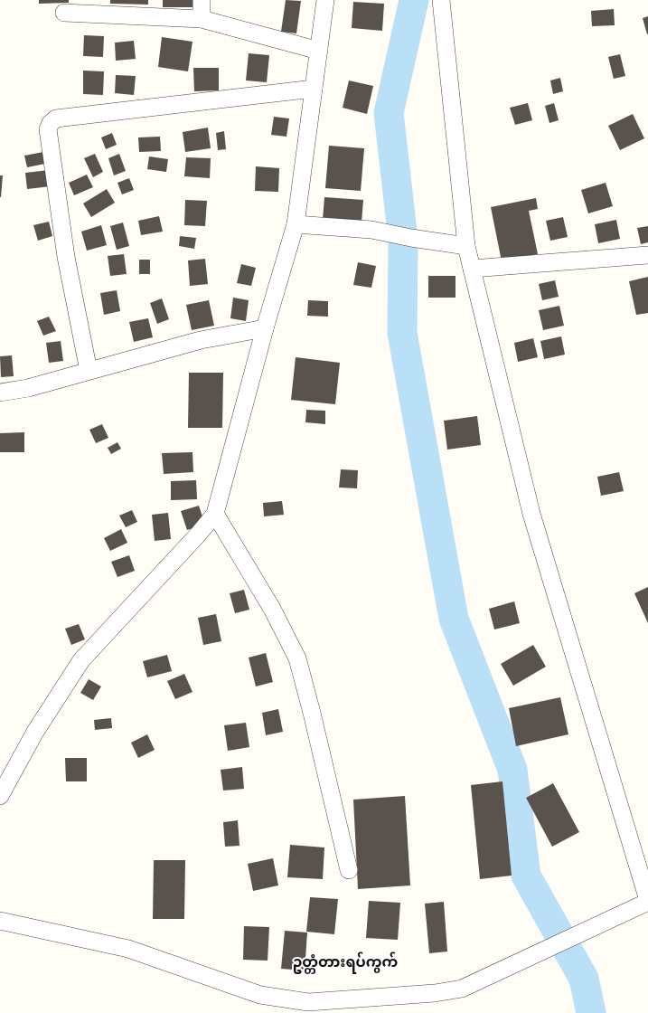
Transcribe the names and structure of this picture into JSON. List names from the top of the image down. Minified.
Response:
{"districts":["ဥတ္တံတားရပ်ကွက်"]}
